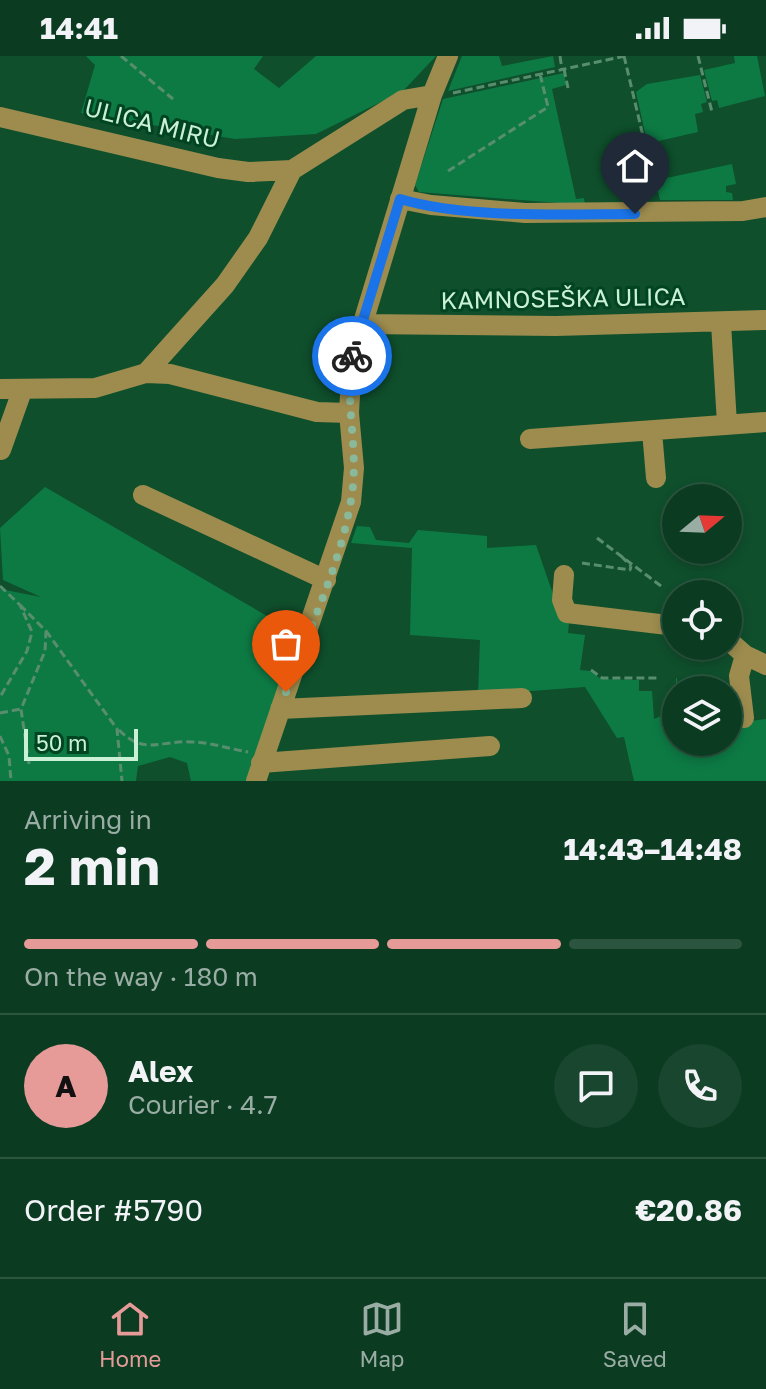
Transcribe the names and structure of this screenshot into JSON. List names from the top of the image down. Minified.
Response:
{"streets":{"street":["ULICA MIRU","KAMNOSEŠKA ULICA"]},"scale_bar":"50 m","north":"right","page":{"status":"14:41","scale":"50 m","heading":["2 min","Arriving in","14:43–14:48"],"panel":["Alex","Courier · 4.7","Order #5790","€20.86"],"bar":"On the way · 180 m","round":"A","tabs":["Home","Map","Saved"]}}
